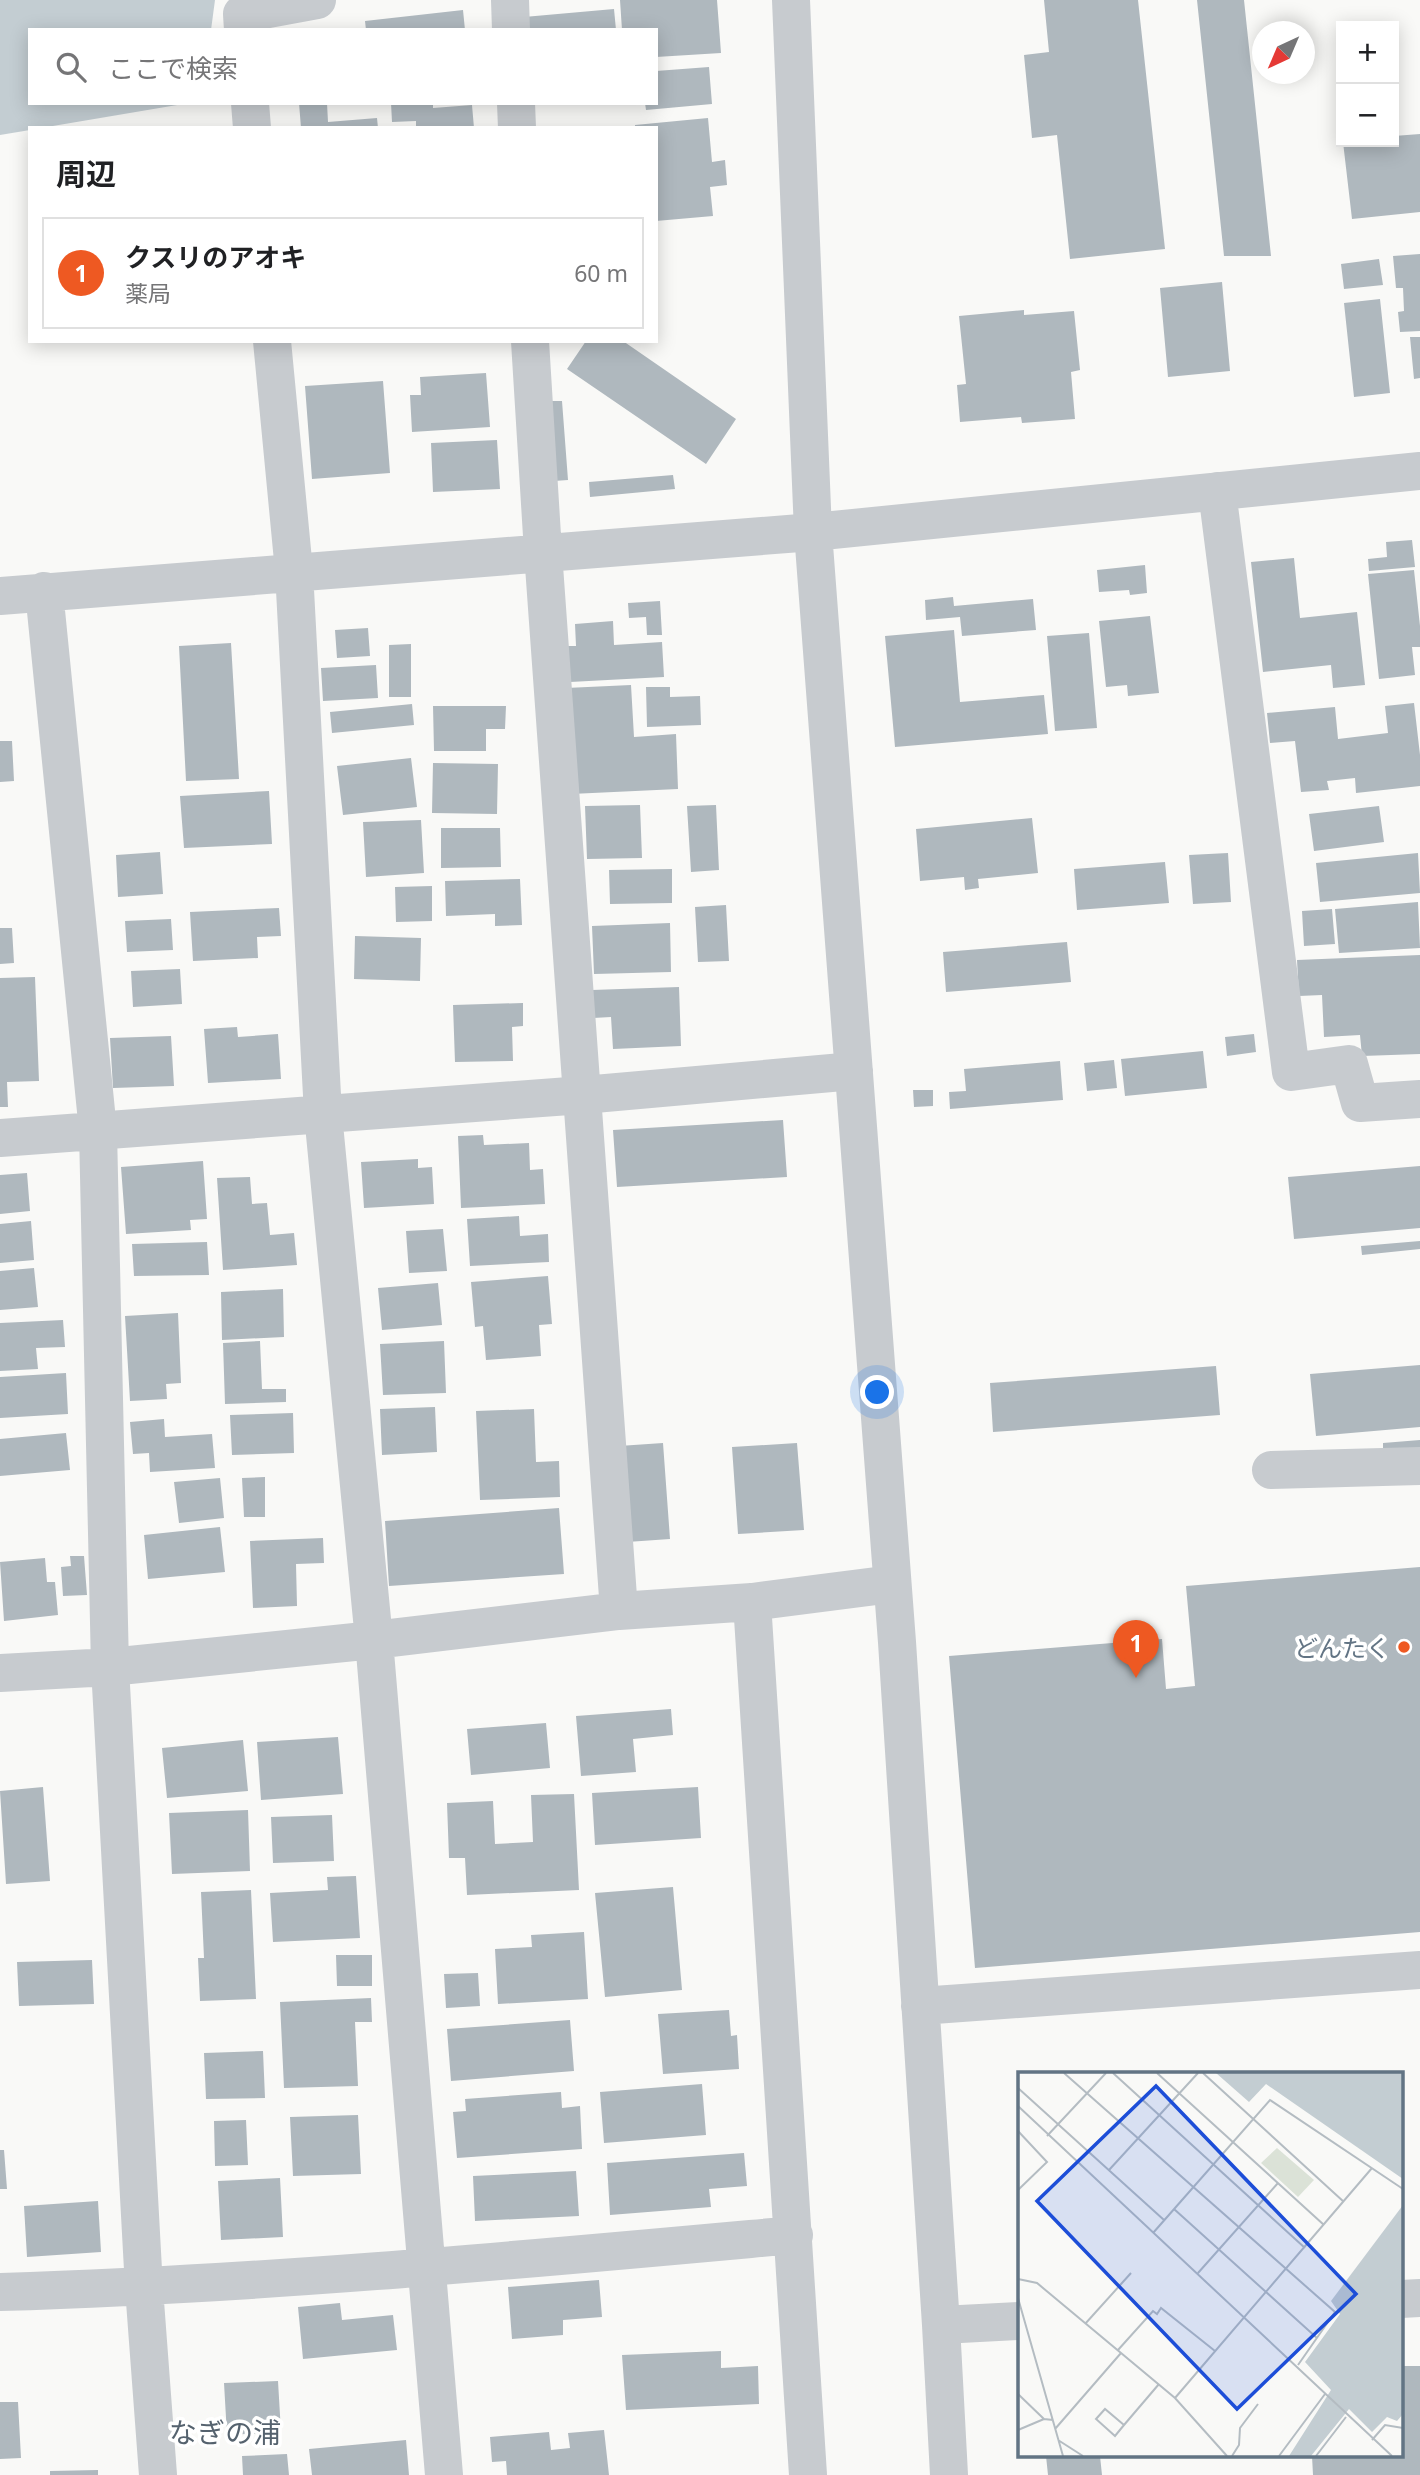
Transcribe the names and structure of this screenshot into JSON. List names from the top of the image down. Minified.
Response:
{"districts":["なぎの浦"],"places":["どんたく"],"north":"bottom left","page":{"map_buttons":["+","−"],"search":"ここで検索","heading":"周辺","list":[{"mark":"1","name":"クスリのアオキ","note":"薬局","value":"60 m"}],"pins":"1"}}
